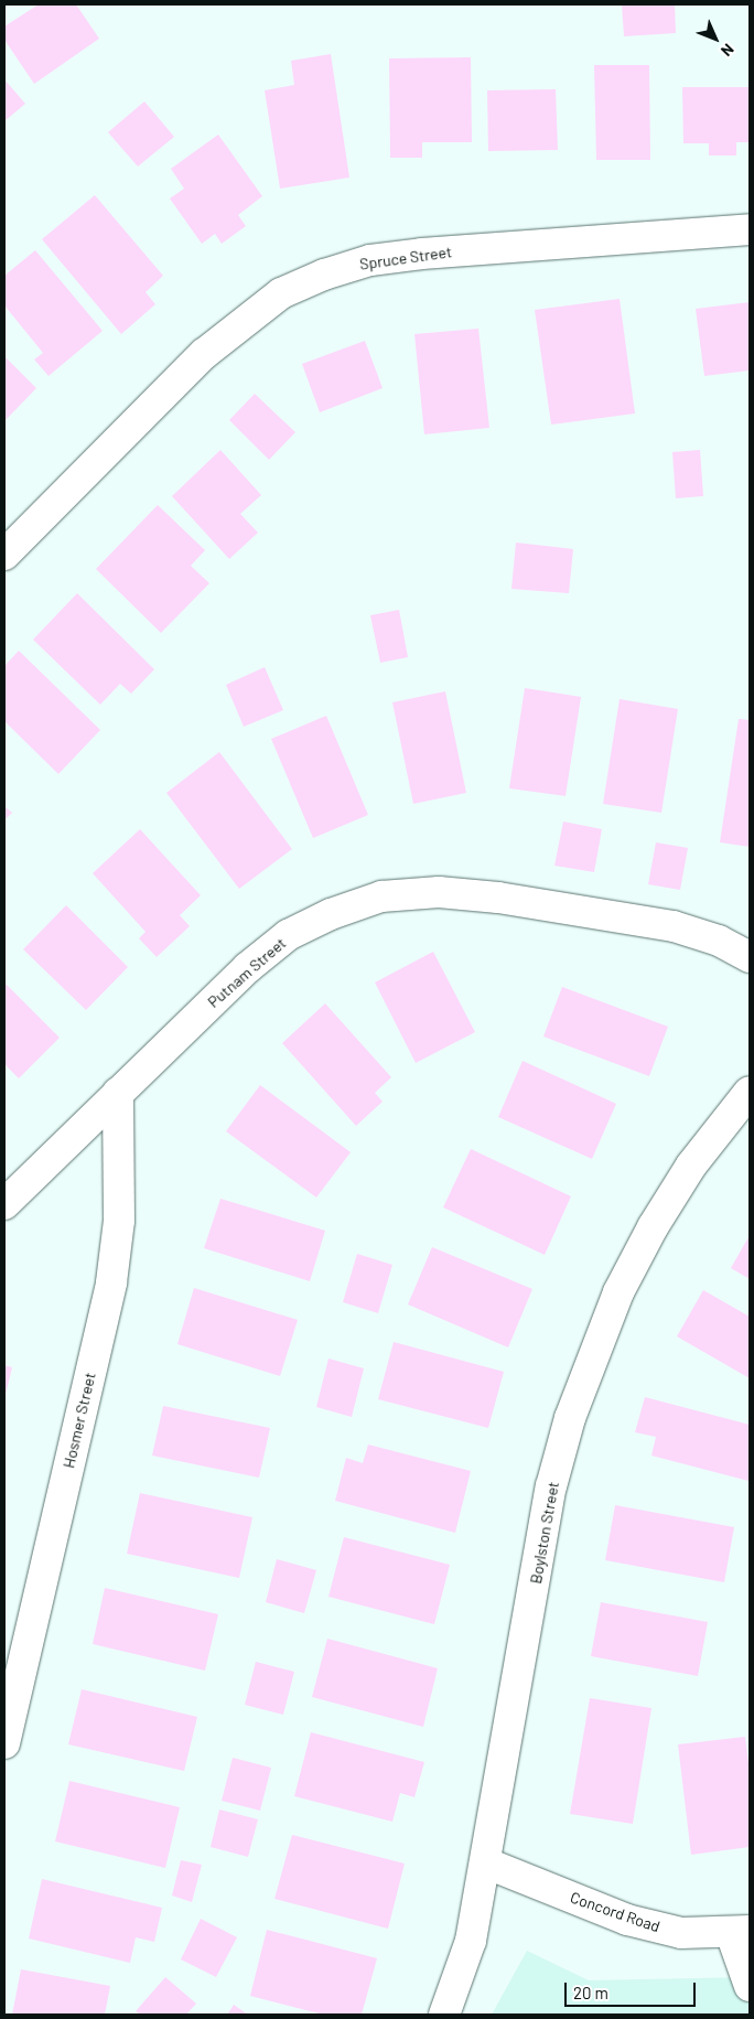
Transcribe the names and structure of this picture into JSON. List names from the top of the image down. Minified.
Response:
{"streets":{"street":["Spruce Street","Putnam Street","Hosmer Street","Boylston Street","Concord Road"]},"crossings":[["Putnam Street","Hosmer Street"],["Boylston Street","Concord Road"]],"scale_bar":"20 m","north":"bottom right"}
